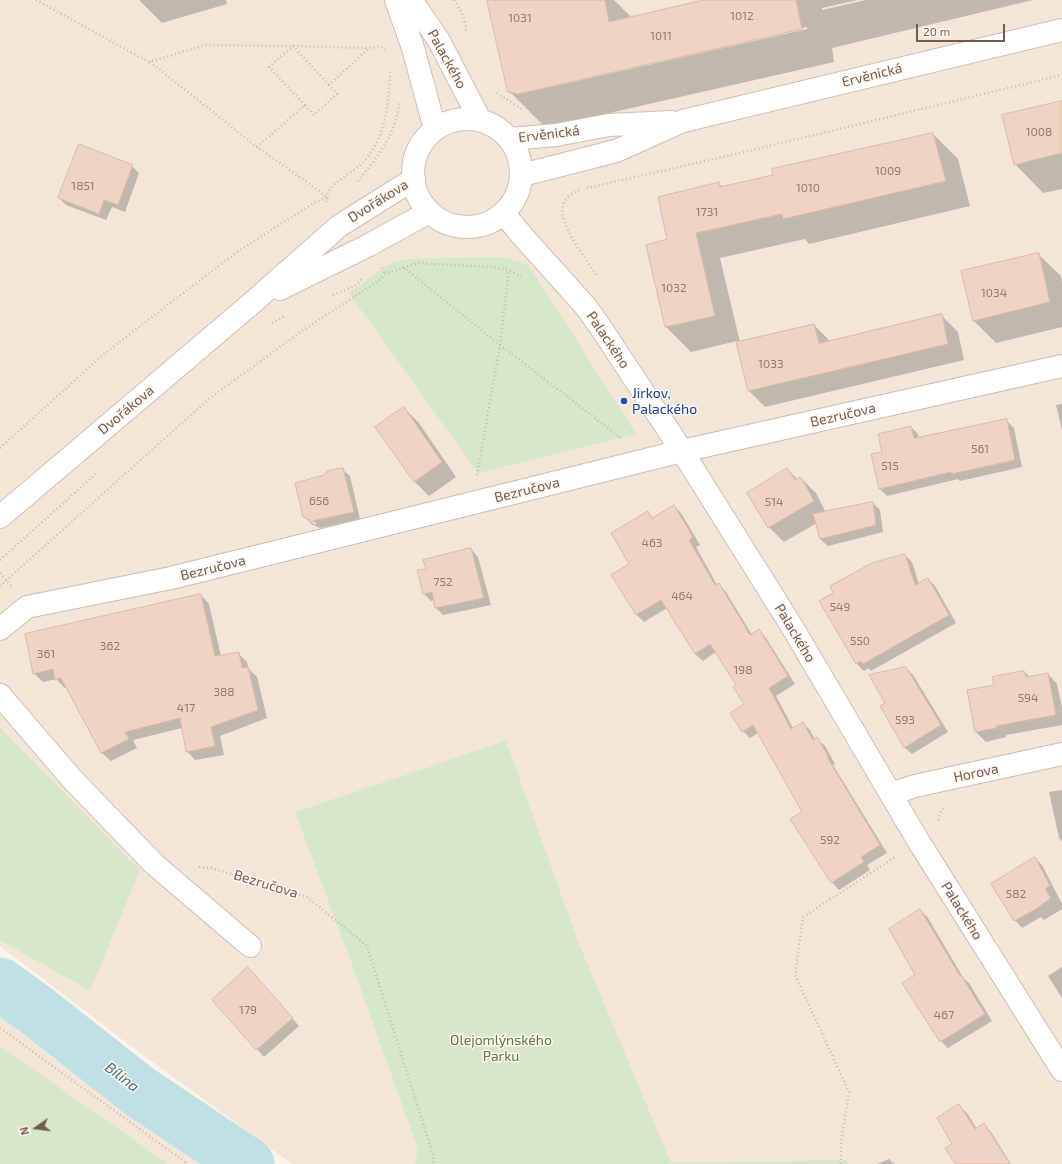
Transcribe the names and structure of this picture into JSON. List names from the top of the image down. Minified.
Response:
{"streets":{"street":["Palackého","Ervěnická","Dvořákova","Bezručova","Horova"]},"crossings":[["Palackého","Ervěnická"],["Palackého","Dvořákova"],["Palackého","Bezručova"],["Palackého","Horova"],["Ervěnická","Dvořákova"]],"water":["Bílina"],"parks":["Olejomlýnského Parku"],"places":["Jirkov, Palackého"],"house_numbers":["1012","1031","1011","1008","1009","1851","1010","1731","1032","1034","1033","561","515","656","514","463","752","464","549","550","362","361","198","388","594","417","593","592","582","179","467"],"scale_bar":"20 m","north":"left"}
